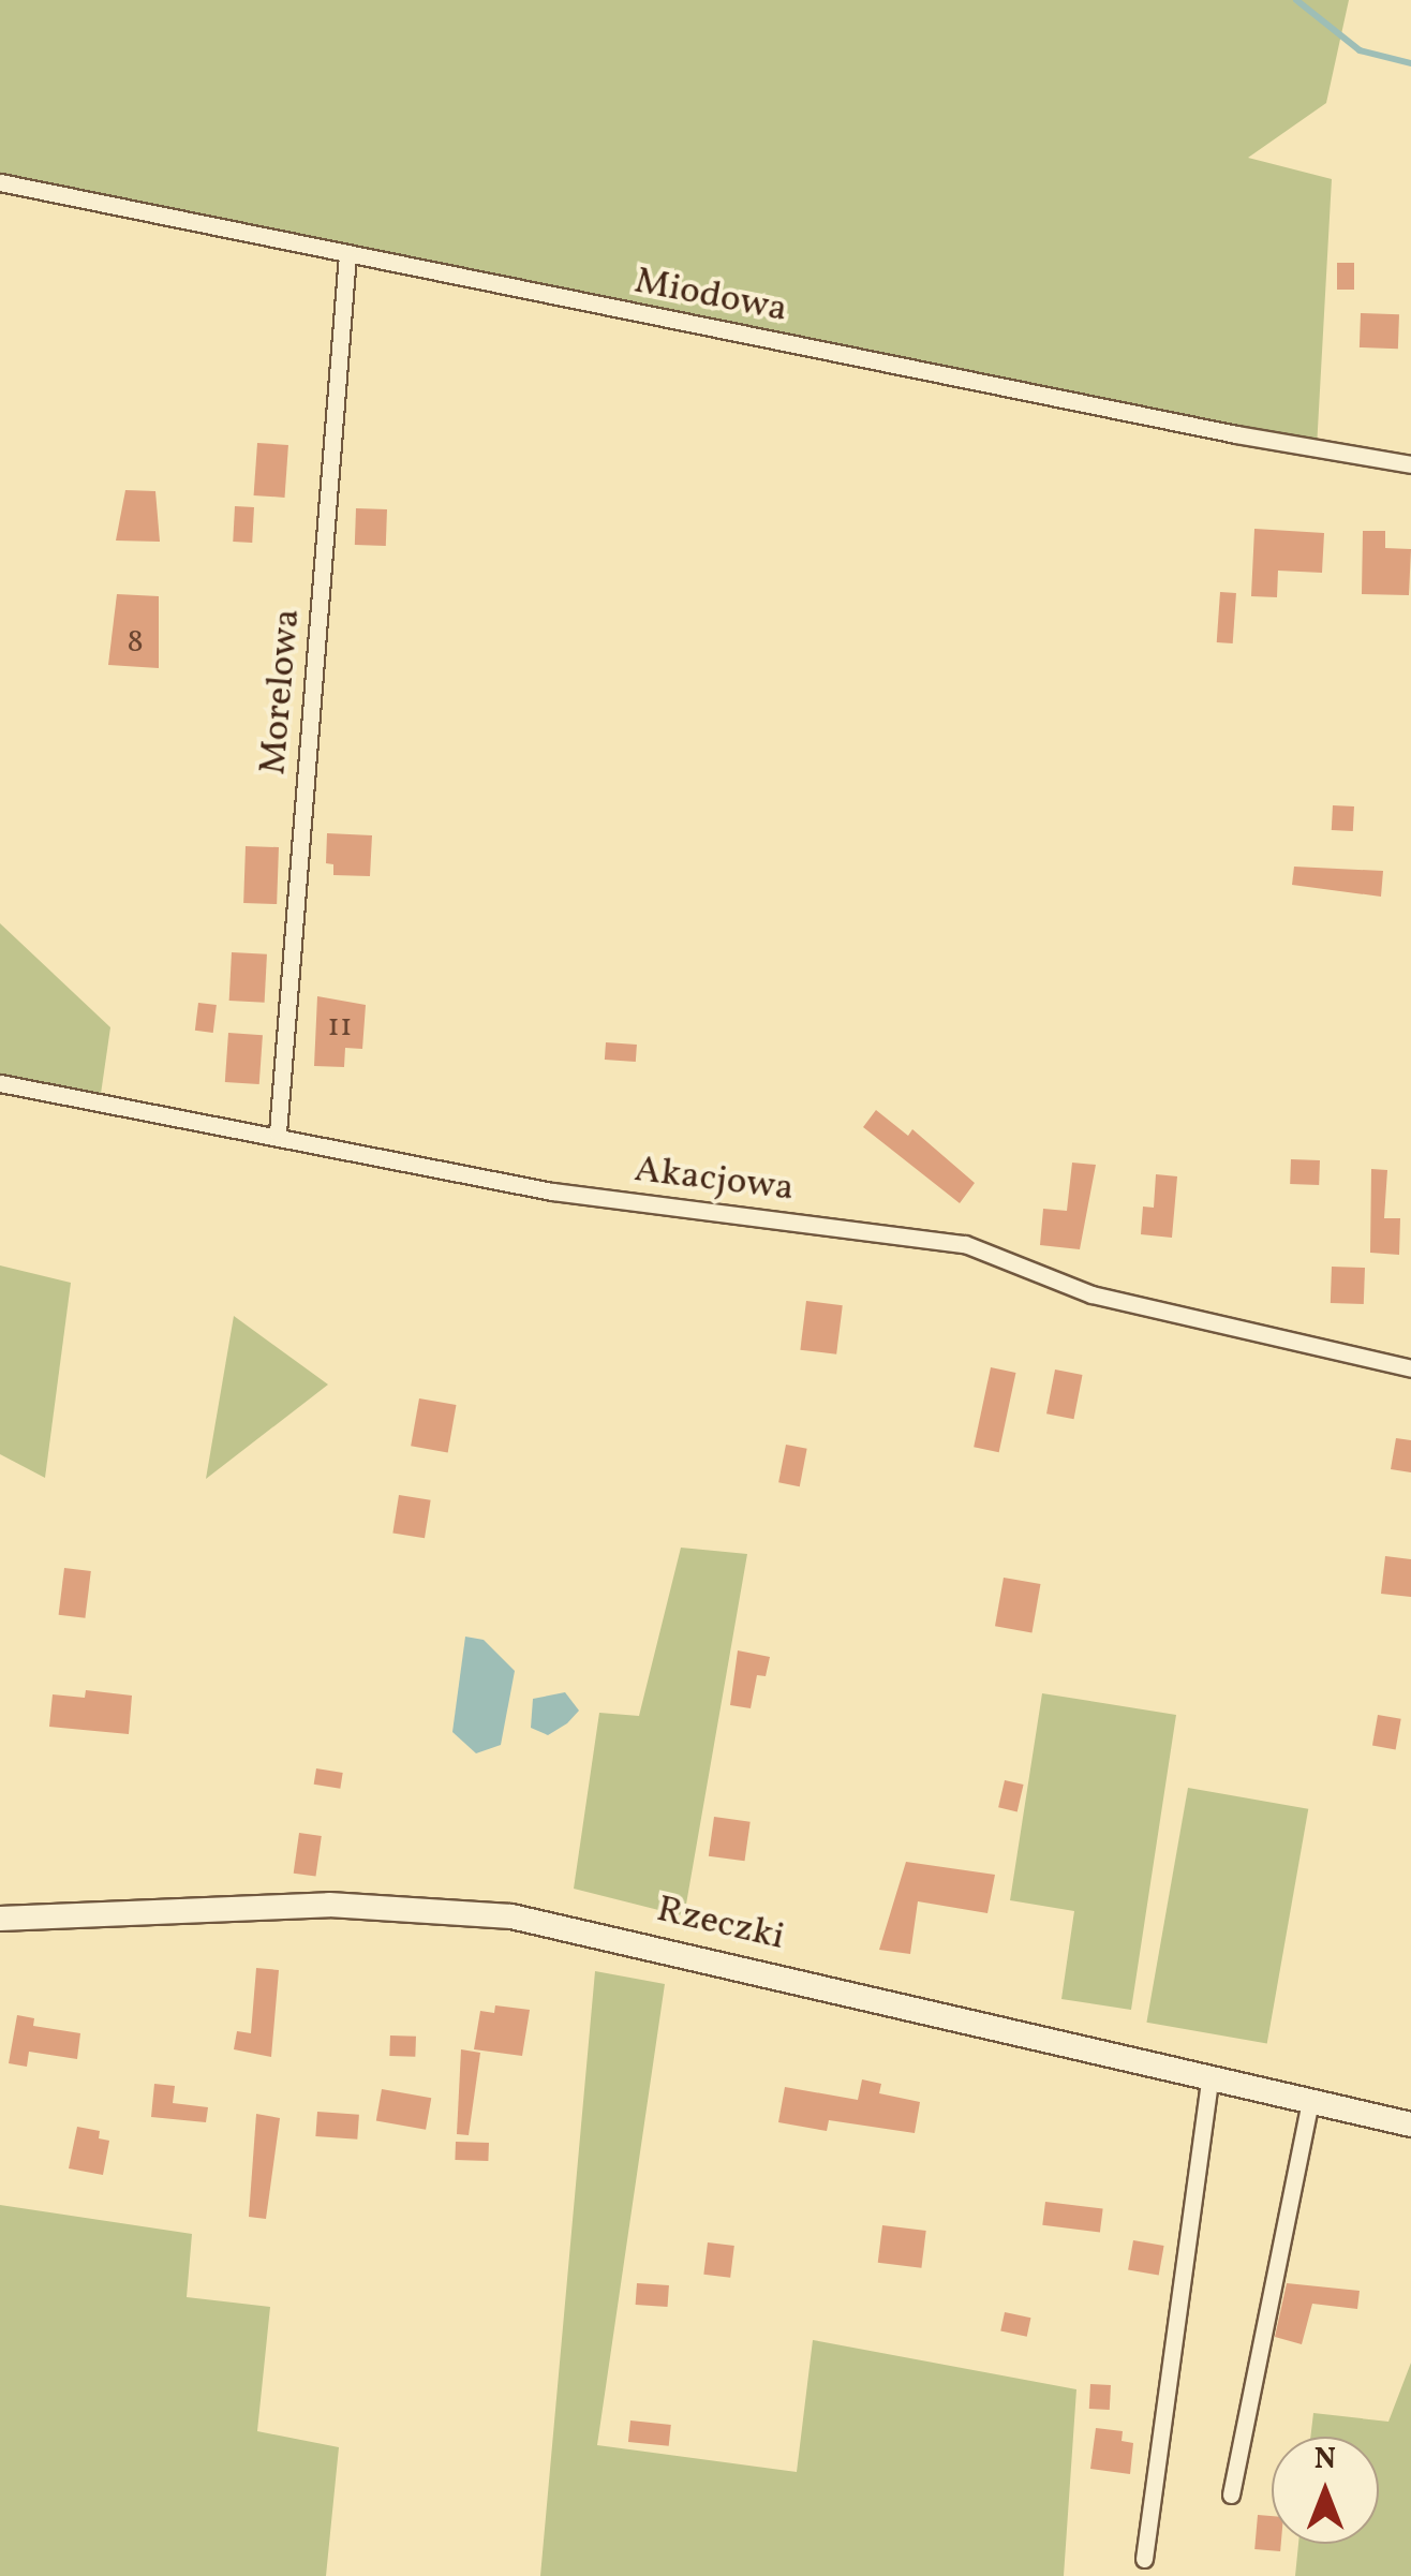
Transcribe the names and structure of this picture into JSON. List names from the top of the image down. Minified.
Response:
{"streets":{"main road":["Rzeczki"],"street":["Miodowa","Morelowa","Akacjowa"]},"crossings":[["Miodowa","Morelowa"],["Morelowa","Akacjowa"]],"house_numbers":["8","11"],"north":"top"}
